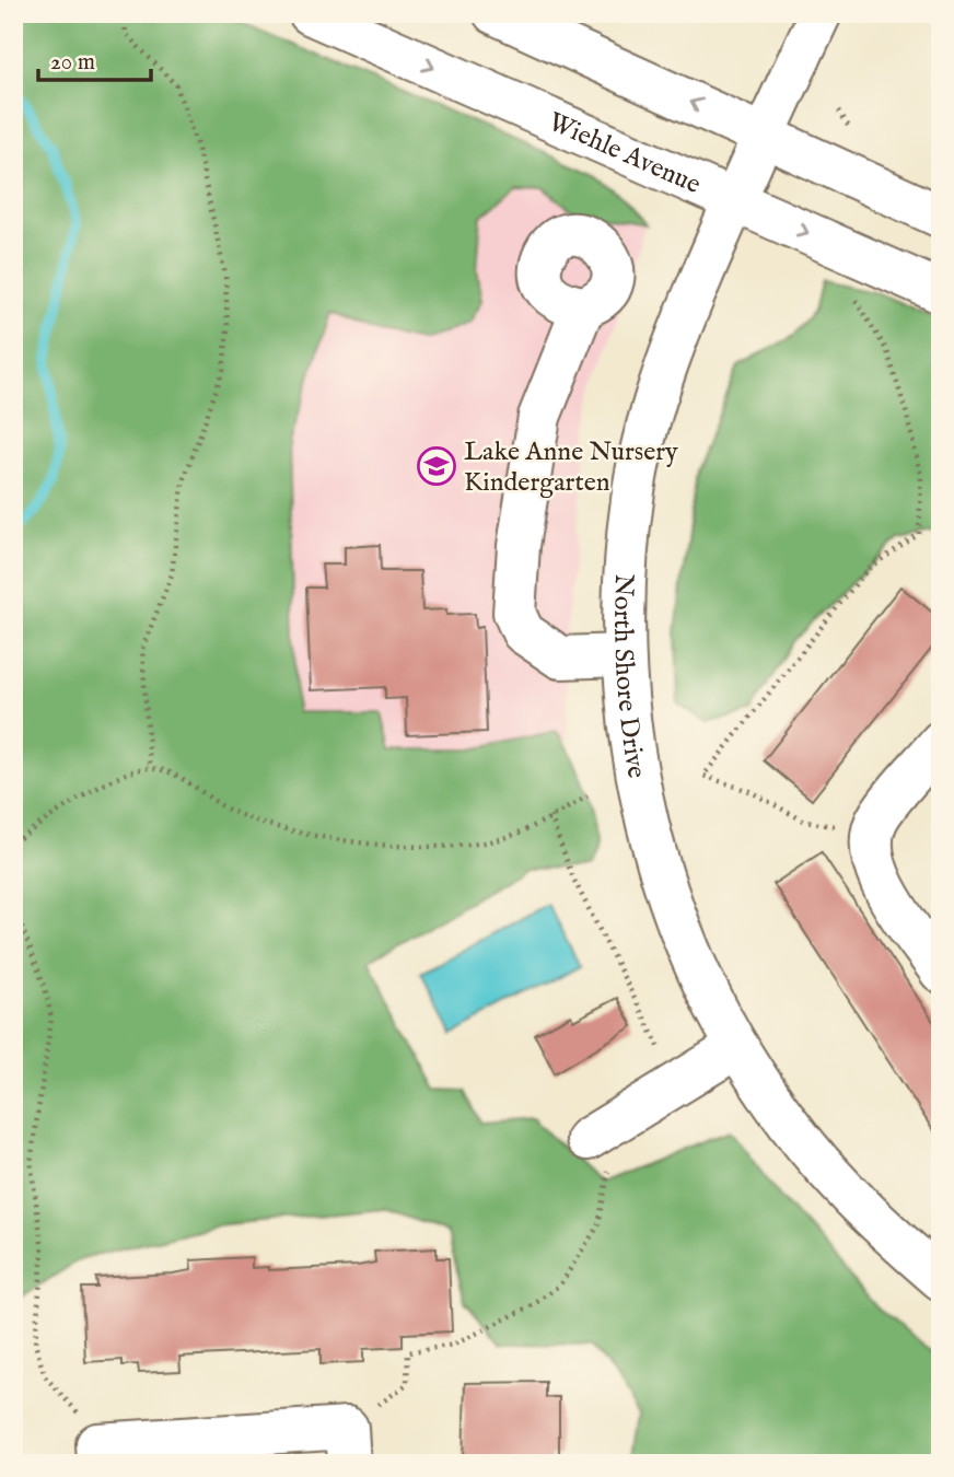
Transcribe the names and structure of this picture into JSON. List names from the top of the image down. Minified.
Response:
{"streets":{"street":["Wiehle Avenue","North Shore Drive"]},"crossings":[["Wiehle Avenue","North Shore Drive"]],"places":{"school or university":["Lake Anne Nursery Kindergarten"]},"scale_bar":"20 m"}
